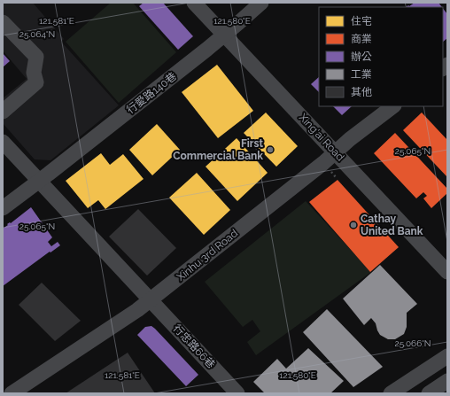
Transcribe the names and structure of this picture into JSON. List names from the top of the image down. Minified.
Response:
{"streets":{"street":["行愛路140巷","Xing'ai Road","Xinhu 3rd Road","行忠路66巷"]},"crossings":[["行愛路140巷","Xing'ai Road"],["行愛路140巷","行忠路66巷"],["Xing'ai Road","Xinhu 3rd Road"],["Xinhu 3rd Road","行忠路66巷"]],"places":["First Commercial Bank","Cathay United Bank"],"legend":["住宅","商業","辦公","工業","其他"],"coordinates":["121.581°E","121.580°E","25.064°N","25.065°N","25.066°N"]}
